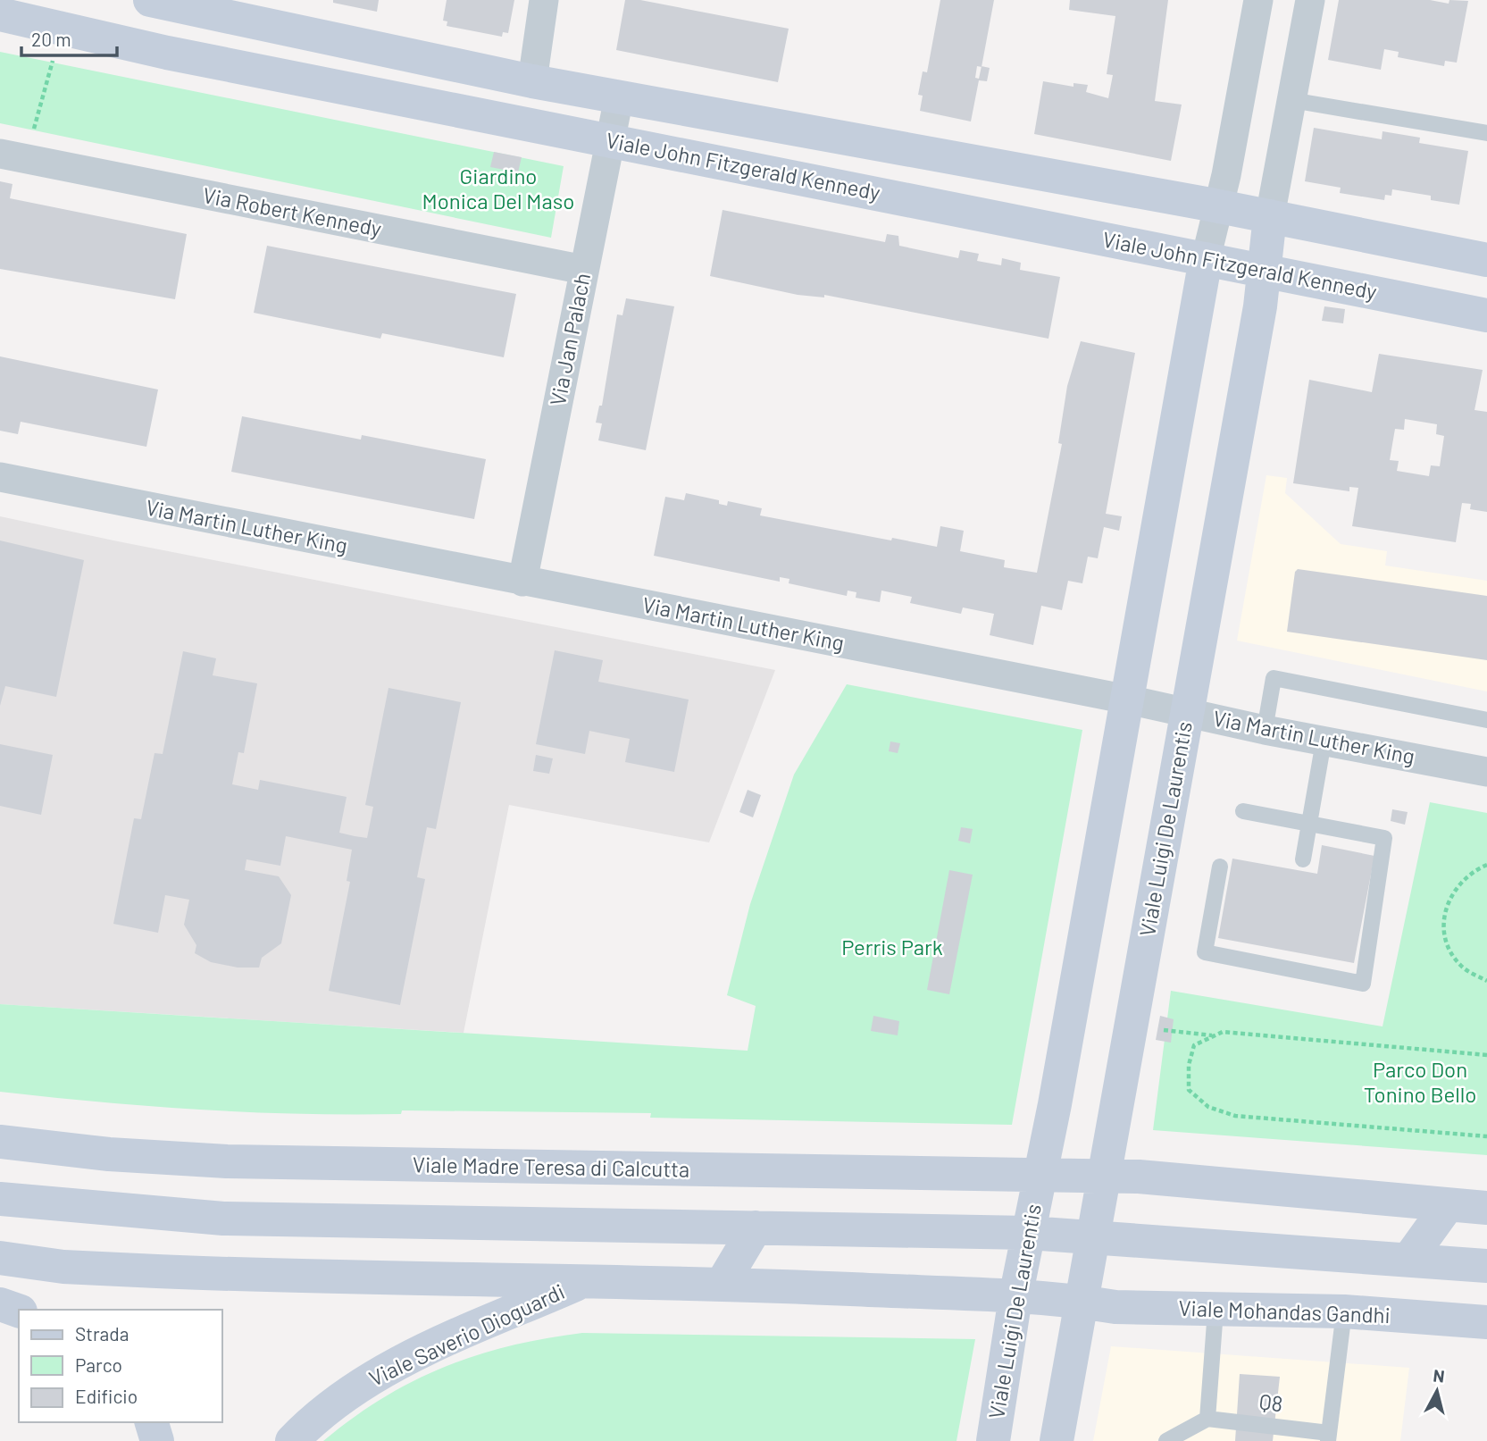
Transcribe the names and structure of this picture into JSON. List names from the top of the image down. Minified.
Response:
{"streets":{"main road":["Viale John Fitzgerald Kennedy","Viale Luigi De Laurentis","Viale Madre Teresa di Calcutta","Viale Mohandas Gandhi","Viale Saverio Dioguardi"],"street":["Via Robert Kennedy","Via Jan Palach","Via Martin Luther King"],"lane":["Q8"]},"crossings":[["Viale John Fitzgerald Kennedy","Via Jan Palach"],["Viale John Fitzgerald Kennedy","Viale Luigi De Laurentis"],["Via Robert Kennedy","Via Jan Palach"],["Via Jan Palach","Via Martin Luther King"],["Via Martin Luther King","Viale Luigi De Laurentis"],["Viale Luigi De Laurentis","Viale Madre Teresa di Calcutta"],["Viale Luigi De Laurentis","Viale Mohandas Gandhi"],["Viale Mohandas Gandhi","Q8"]],"parks":["Giardino Monica Del Maso","Perris Park","Parco Don Tonino Bello"],"legend":["Strada","Parco","Edificio"],"scale_bar":"20 m","north":"top"}
